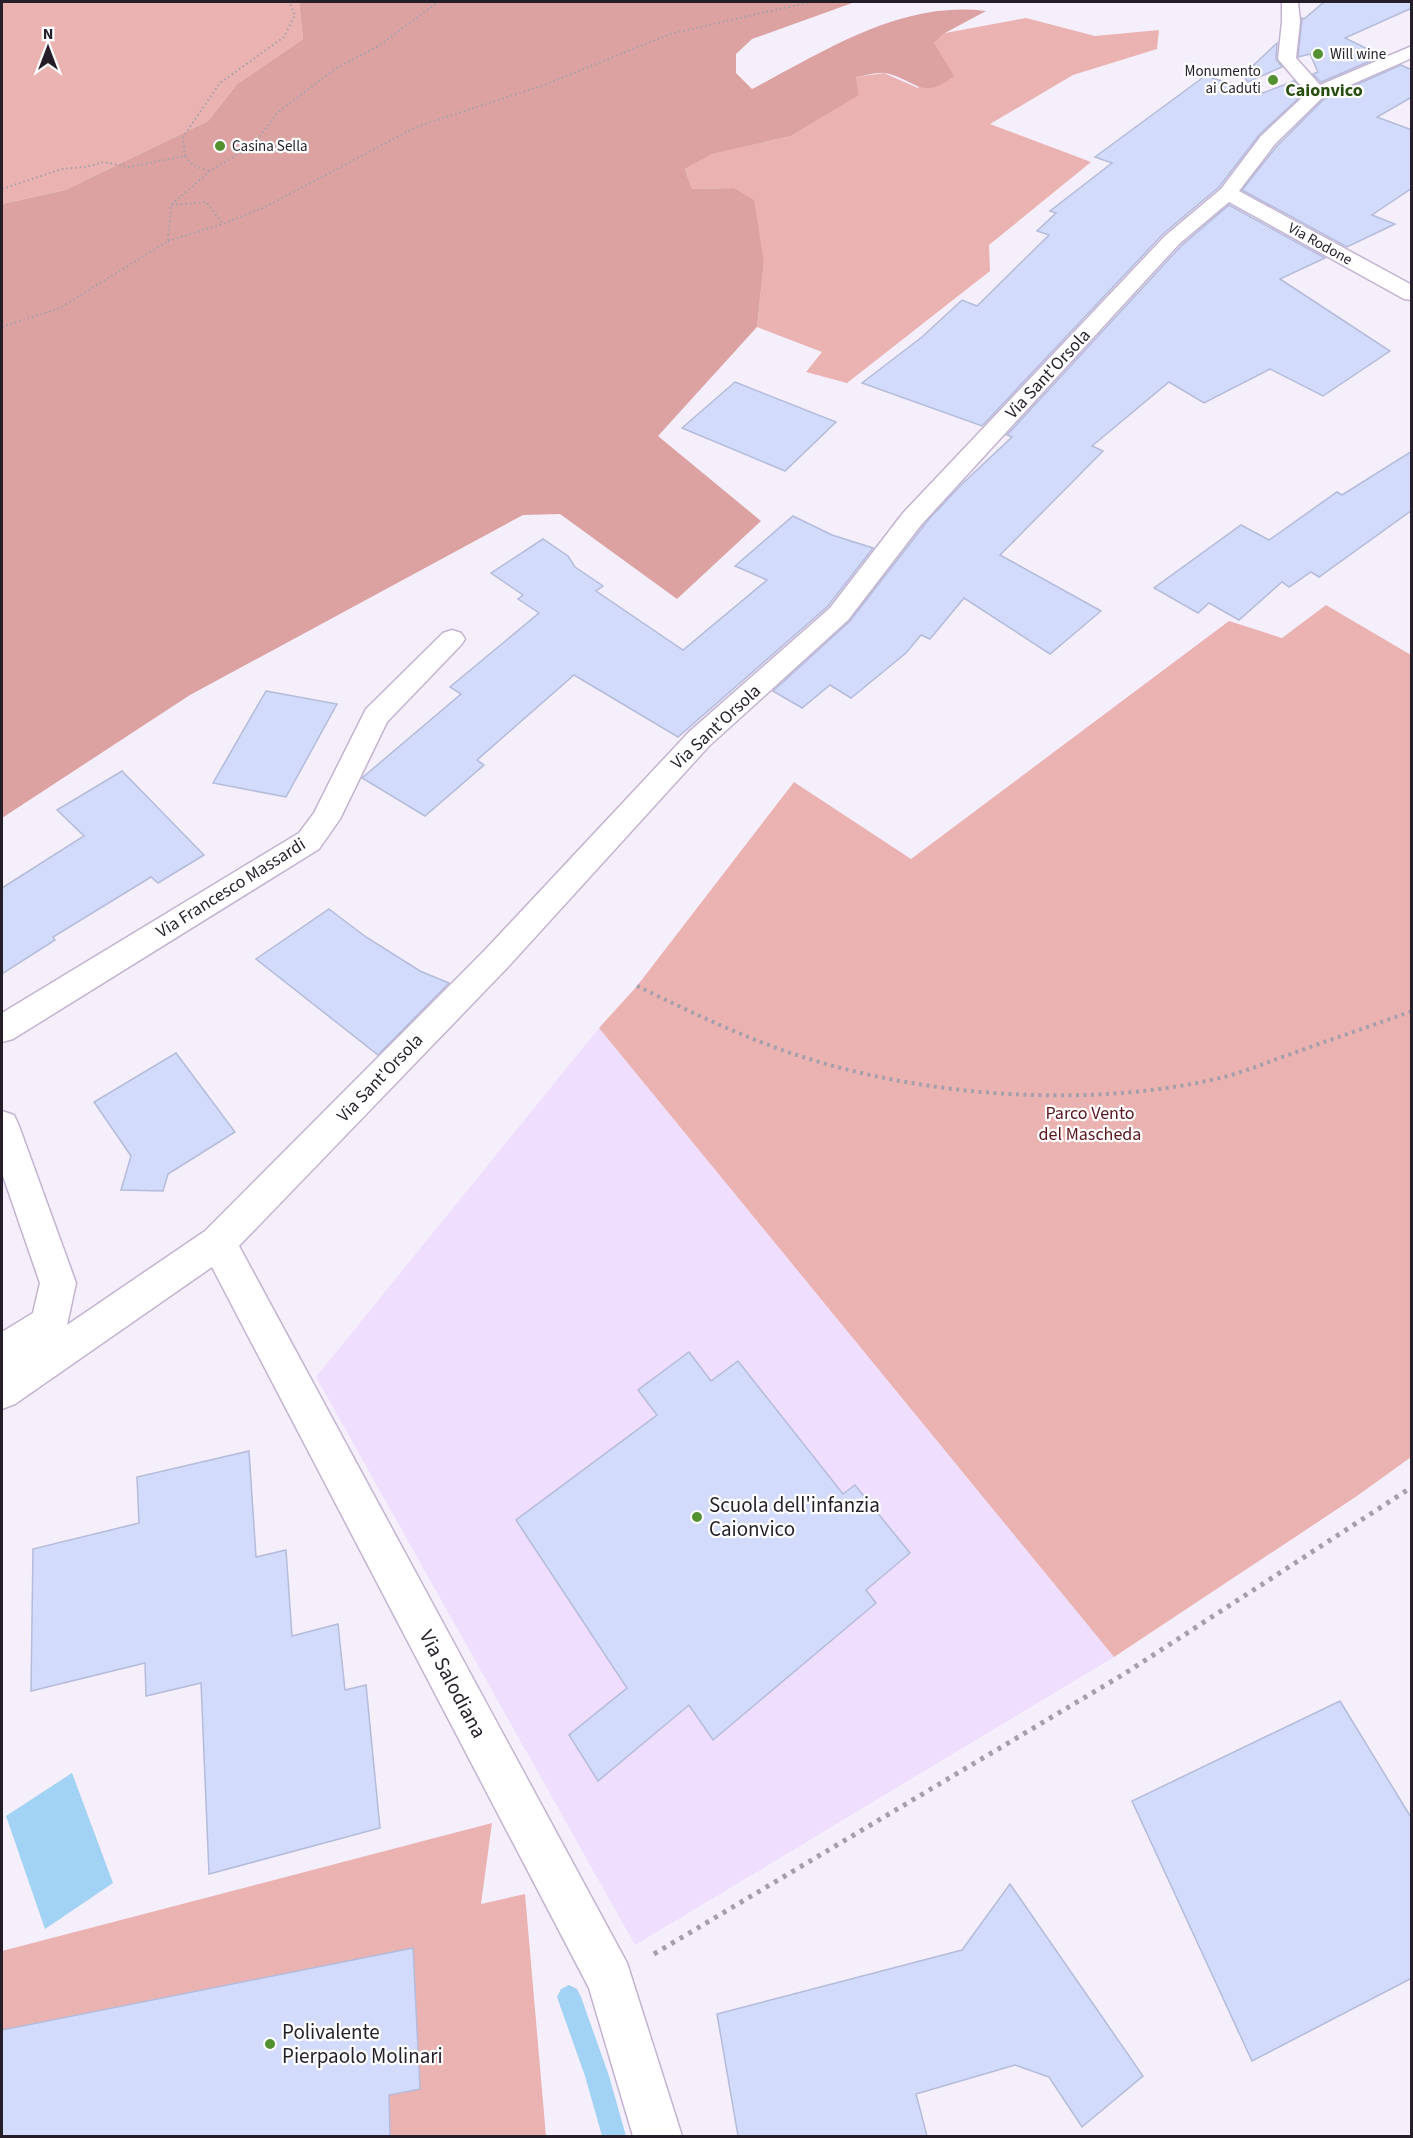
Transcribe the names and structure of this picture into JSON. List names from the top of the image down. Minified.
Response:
{"streets":{"street":["Via Rodone","Via Sant'Orsola","Via Francesco Massardi","Via Salodiana"]},"crossings":[["Via Rodone","Via Sant'Orsola"],["Via Sant'Orsola","Via Salodiana"]],"districts":["Caionvico"],"parks":["Parco Vento del Mascheda"],"places":["Will wine","Monumento ai Caduti","Casina Sella","Scuola dell'infanzia Caionvico","Polivalente Pierpaolo Molinari"],"north":"top"}
